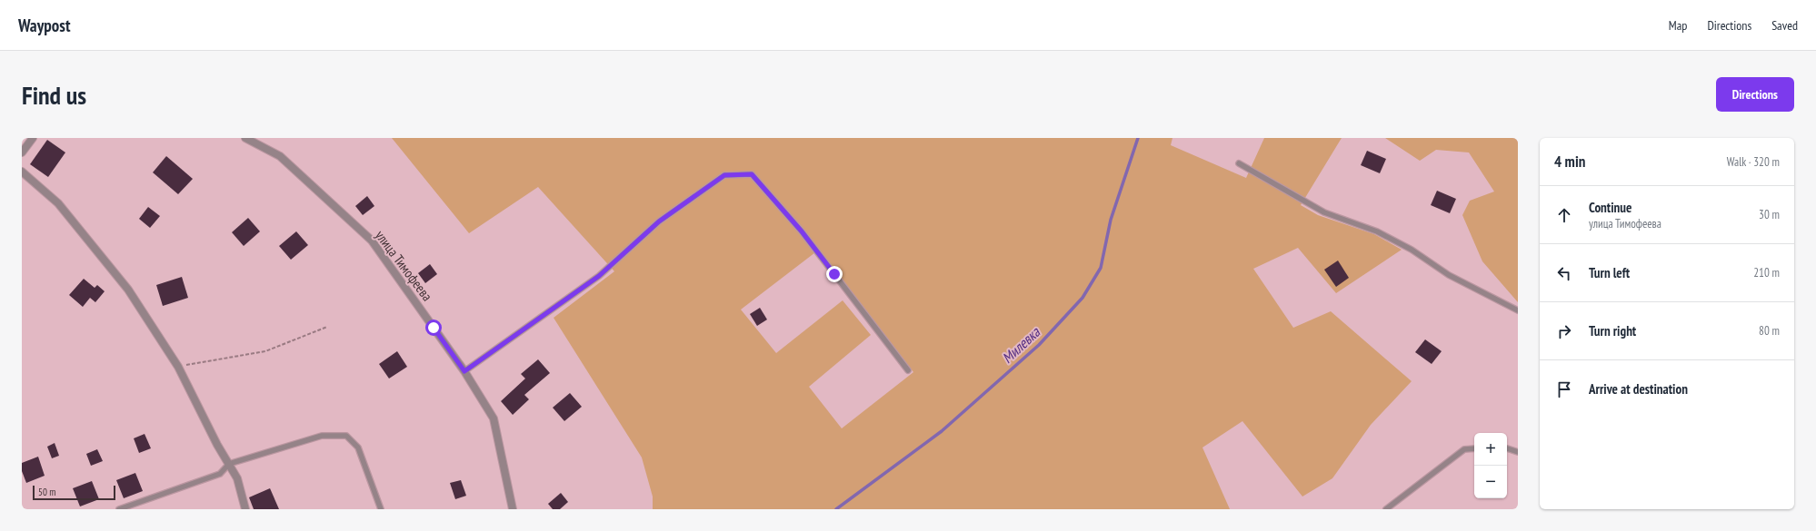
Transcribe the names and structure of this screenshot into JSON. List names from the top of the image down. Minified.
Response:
{"streets":{"street":["улица Тимофеева"]},"water":["Милевка"],"scale_bar":"50 m","page":{"header":"Waypost","nav":["Map","Directions","Saved"],"buttons":"Directions","title":"Find us","heading":["4 min","Walk · 320 m"],"list":[["Continue","улица Тимофеева","30 m"],["Turn left","210 m"],["Turn right","80 m"],"Arrive at destination"],"map_buttons":["+","−"],"scale":"50 m"}}
